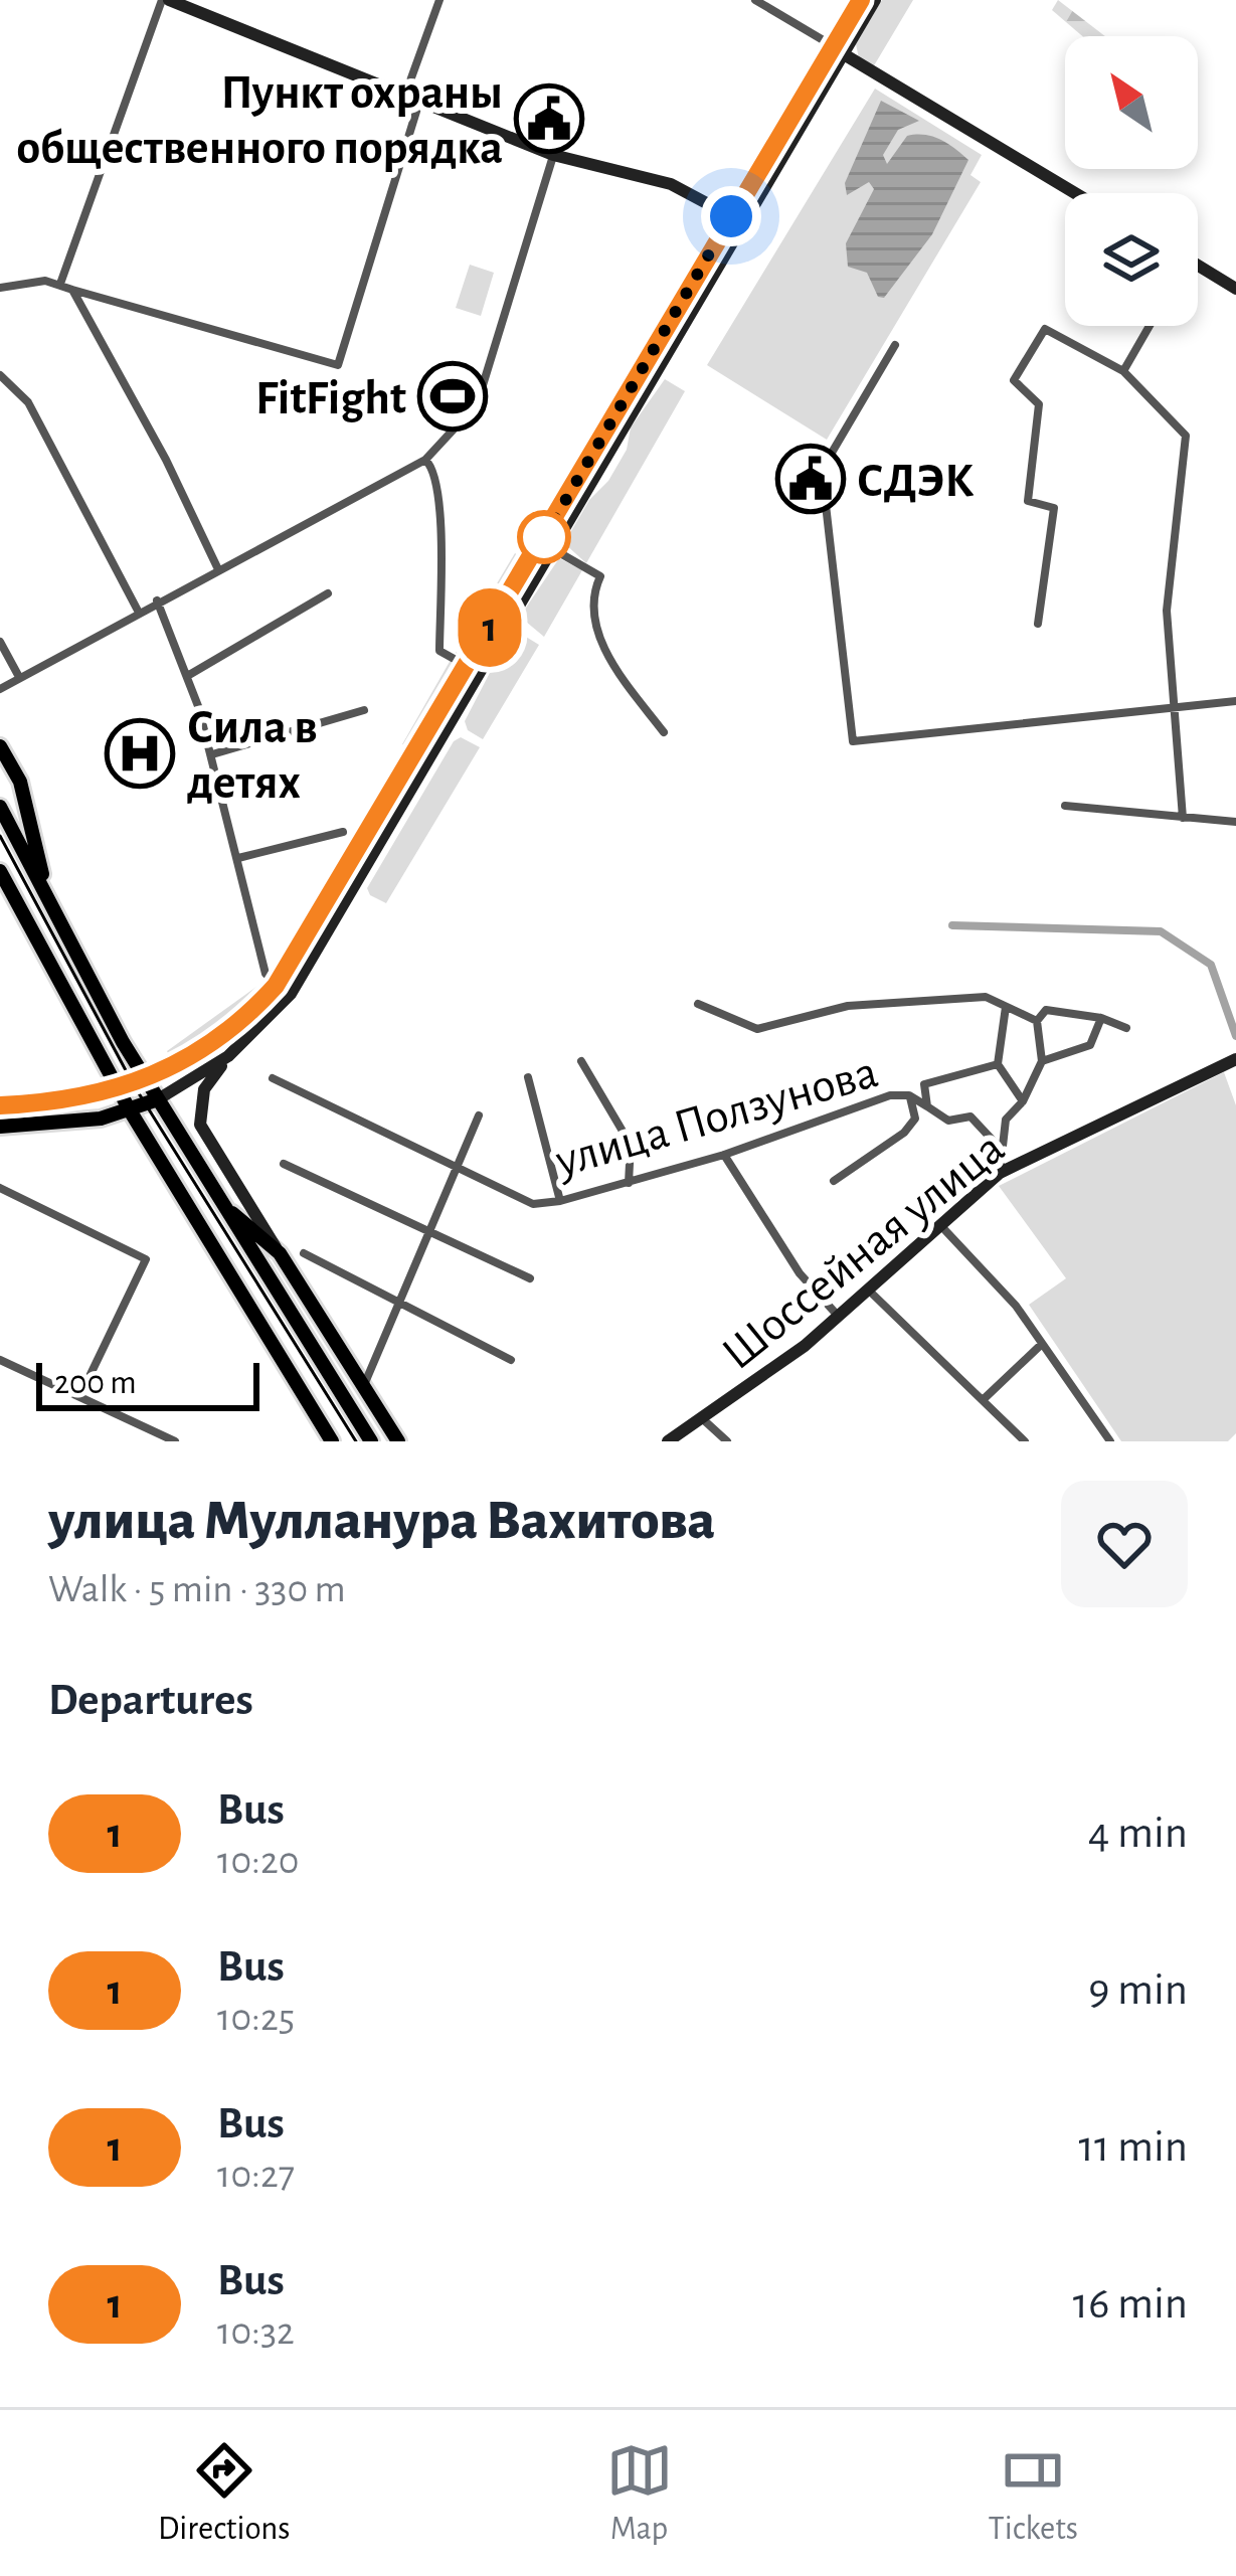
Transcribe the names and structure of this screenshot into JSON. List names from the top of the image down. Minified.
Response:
{"streets":{"main road":["Шоссейная улица"],"street":["улица Ползунова"]},"places":{"public building":["Пункт охраны общественного порядка","СДЭК"],"sports":["FitFight"],"hospital":["Сила в детях"]},"lines":["bus line 1"],"scale_bar":"200 m","north":"top left","page":{"on_map":"1","scale":"200 m","heading":[["улица Мулланура Вахитова","Walk · 5 min · 330 m"],"Departures"],"list":[{"mark":"1","name":"Bus","note":"10:20","value":"4 min"},{"mark":"1","name":"Bus","note":"10:25","value":"9 min"},{"mark":"1","name":"Bus","note":"10:27","value":"11 min"},{"mark":"1","name":"Bus","note":"10:32","value":"16 min"}],"tabs":["Directions","Map","Tickets"]}}
